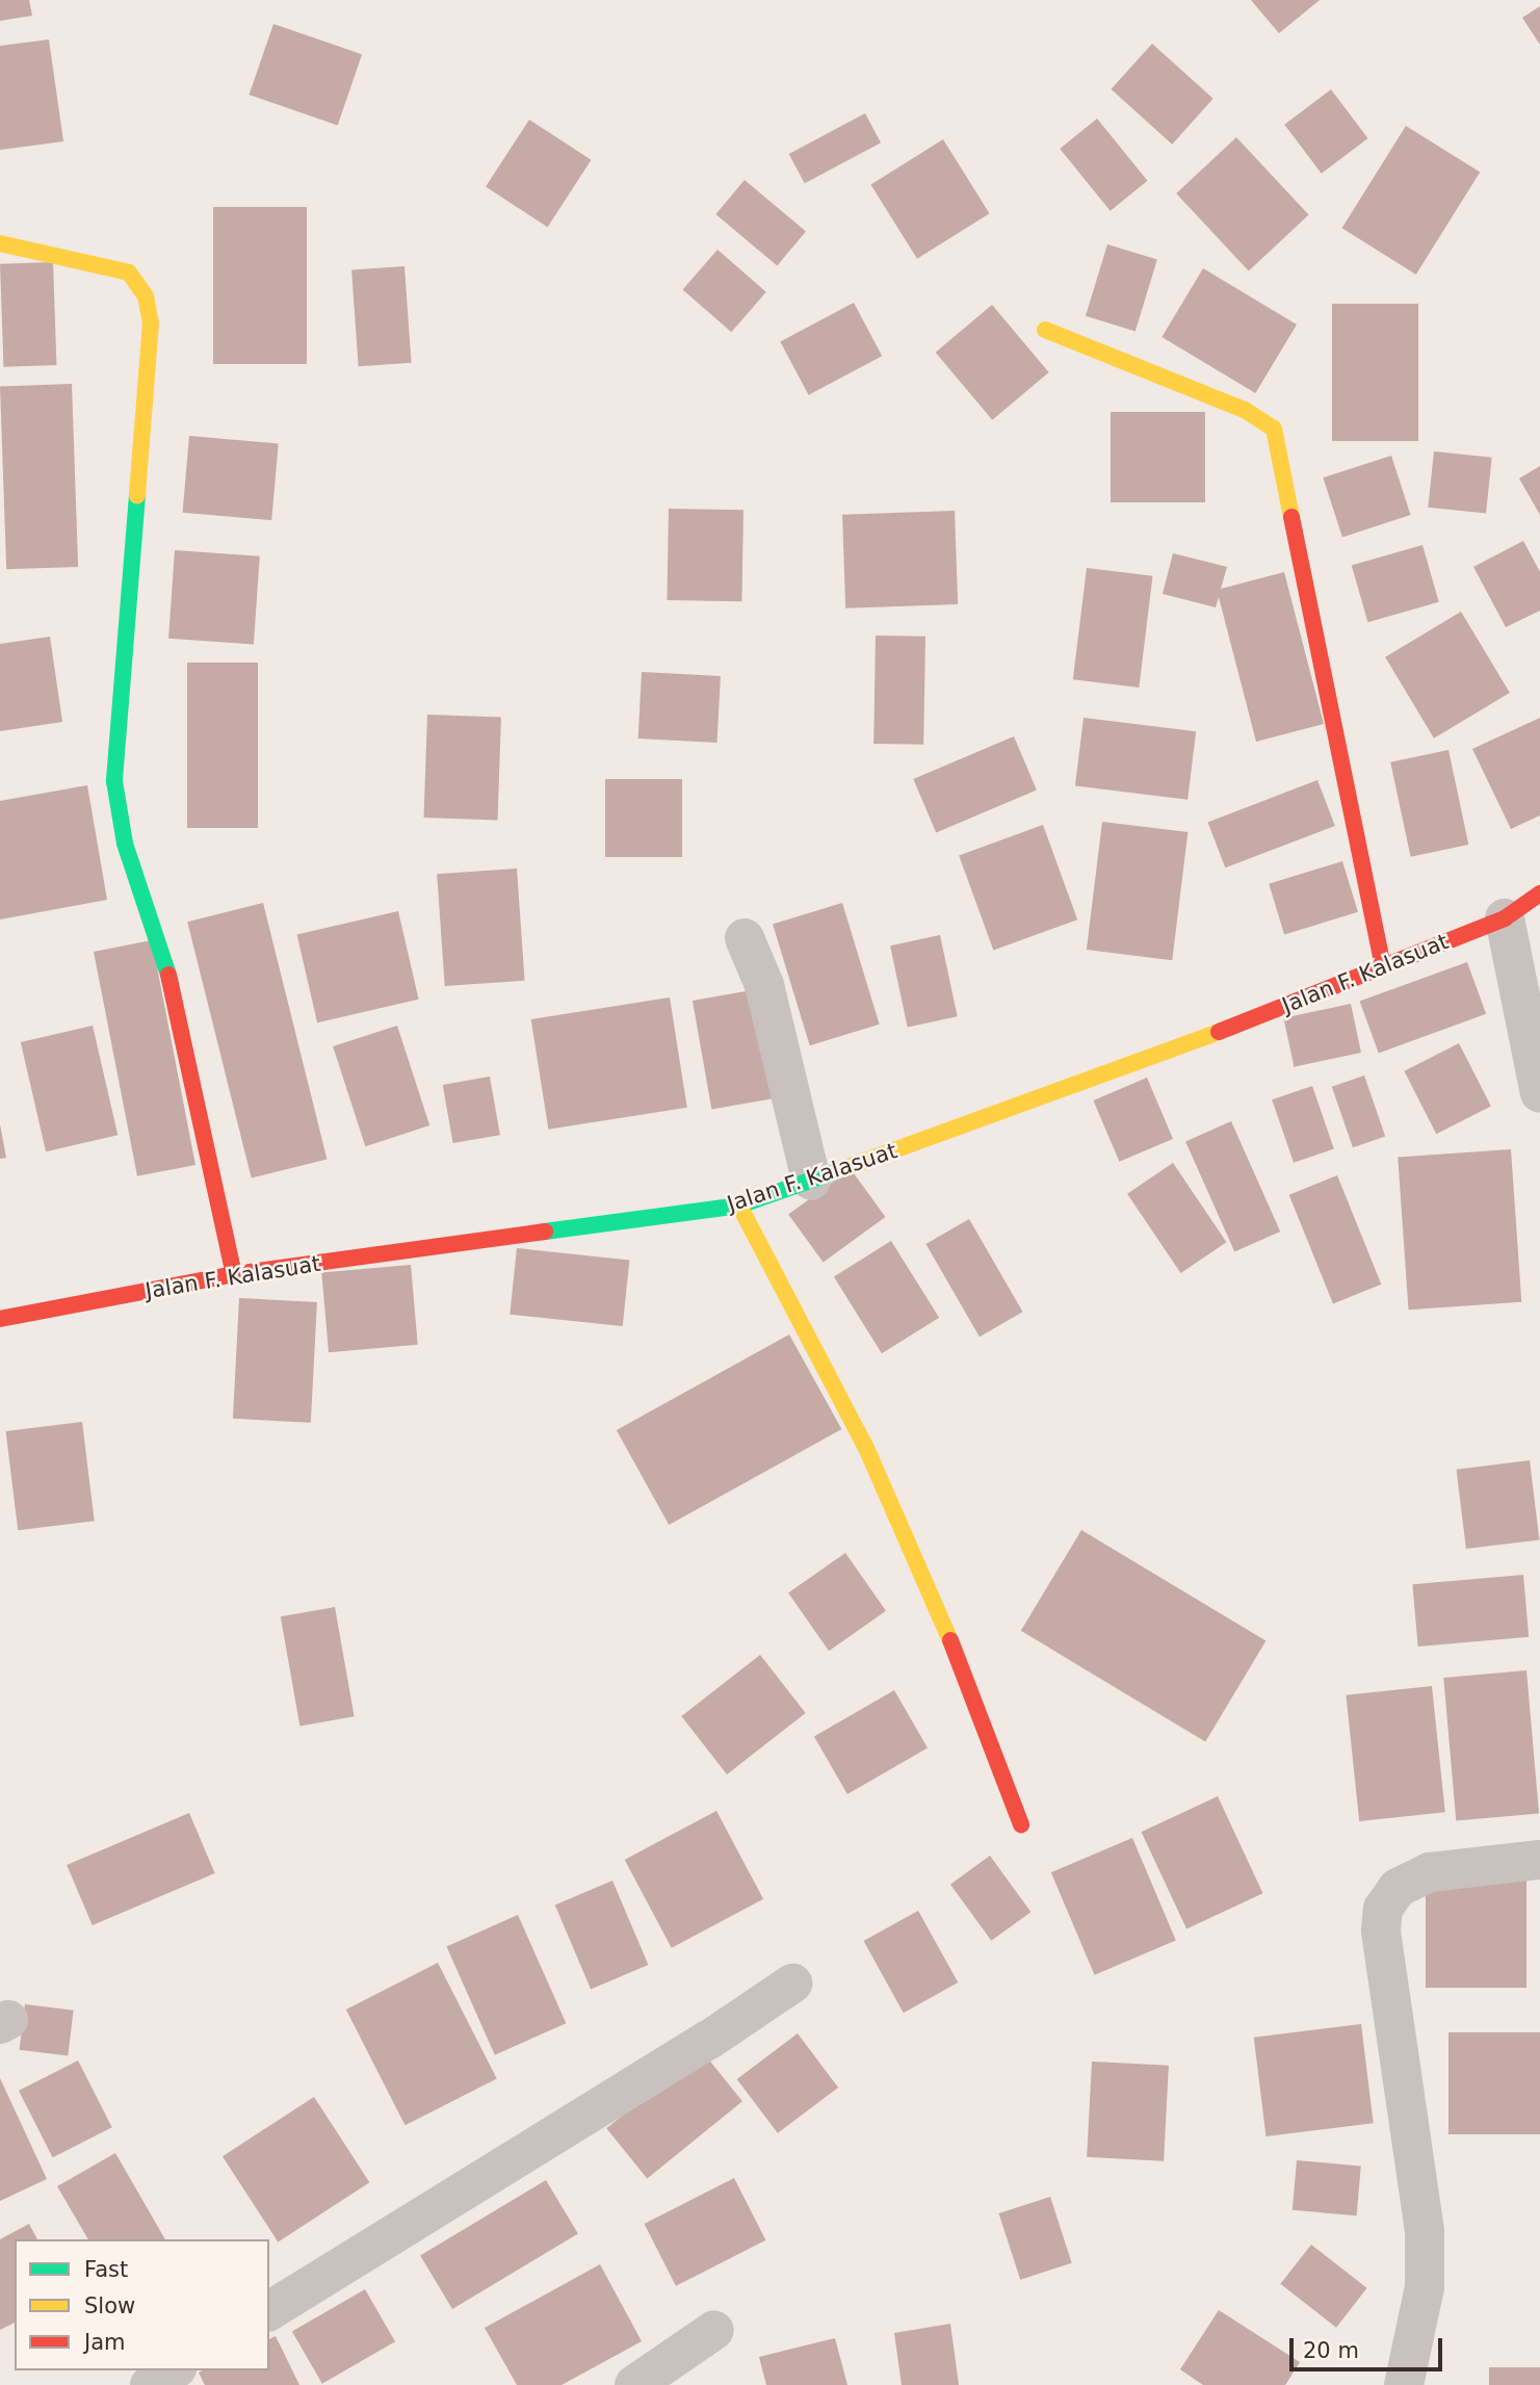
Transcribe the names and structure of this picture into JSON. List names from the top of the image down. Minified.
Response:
{"streets":{"street":["Jalan F. Kalasuat"]},"legend":["Fast","Slow","Jam"],"scale_bar":"20 m"}
